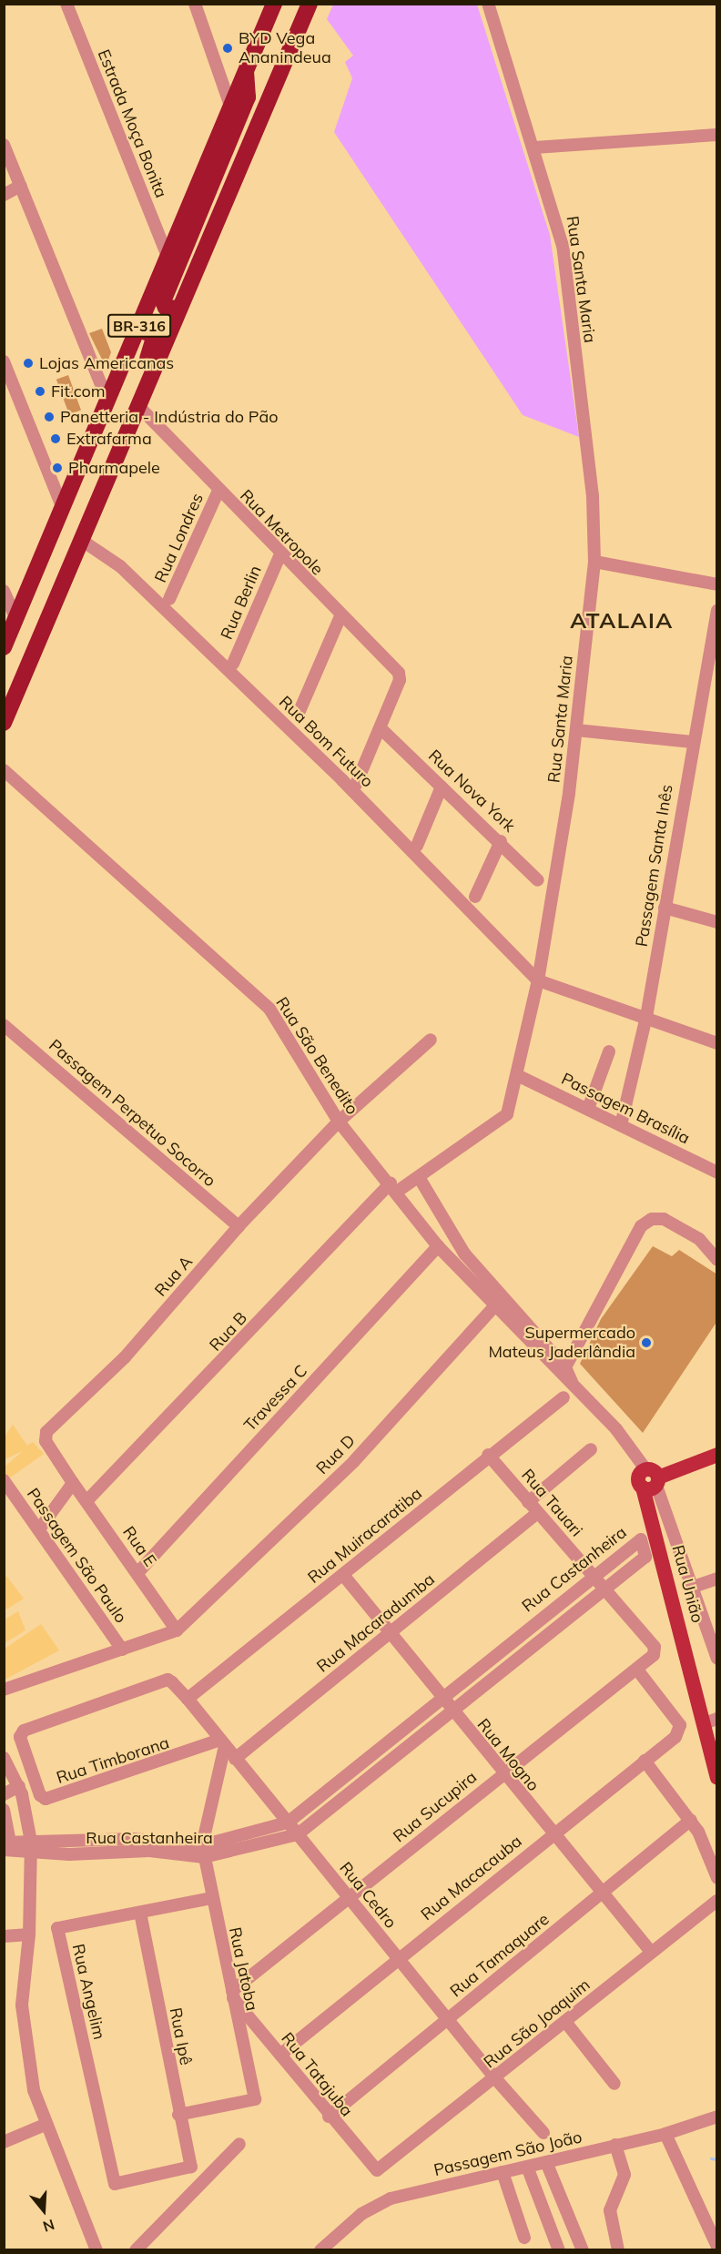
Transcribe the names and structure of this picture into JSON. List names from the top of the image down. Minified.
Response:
{"streets":{"highway":["BR-316"],"main road":["Rua União"],"street":["Estrada Moça Bonita","Rua Santa Maria","Rua Metropole","Rua Londres","Rua Berlin","Rua Bom Futuro","Rua Nova York","Passagem Santa Inês","Rua São Benedito","Passagem Brasília","Passagem Perpetuo Socorro","Rua A","Rua B","Travessa C","Rua D","Rua Tauari","Rua Muiracaratiba","Rua E","Passagem São Paulo","Rua Castanheira","Rua Macaradumba","Rua Mogno","Rua Timborana","Rua Sucupira","Rua Macacauba","Rua Cedro","Rua Tamaquare","Rua Jatoba","Rua Angelim","Rua São Joaquim","Rua Ipê","Rua Tatajuba","Passagem São João"]},"crossings":[["Estrada Moça Bonita","BR-316"],["Rua Santa Maria","Rua Bom Futuro"],["Rua Santa Maria","Rua São Benedito"],["Rua Santa Maria","Passagem Brasília"],["Rua Santa Maria","Rua B"],["BR-316","Rua Metropole"],["BR-316","Rua Bom Futuro"],["Rua Metropole","Rua Londres"],["Rua Metropole","Rua Berlin"],["Rua Metropole","Rua Nova York"],["Passagem Santa Inês","Passagem Brasília"],["Rua São Benedito","Rua A"],["Rua São Benedito","Rua B"],["Rua São Benedito","Travessa C"],["Rua São Benedito","Rua D"],["Rua São Benedito","Rua União"],["Passagem Perpetuo Socorro","Rua A"],["Rua A","Rua E"],["Rua B","Rua E"],["Travessa C","Rua E"],["Rua D","Rua E"],["Rua Tauari","Rua Muiracaratiba"],["Rua Tauari","Rua Castanheira"],["Rua Tauari","Rua Macaradumba"],["Rua Tauari","Rua Sucupira"],["Rua Muiracaratiba","Rua Mogno"],["Rua Muiracaratiba","Rua Cedro"],["Rua Castanheira","Rua Mogno"],["Rua Castanheira","Rua Cedro"],["Rua Castanheira","Rua Jatoba"],["Rua Macaradumba","Rua Mogno"],["Rua Macaradumba","Rua Cedro"],["Rua Mogno","Rua Sucupira"],["Rua Mogno","Rua Macacauba"],["Rua Mogno","Rua Tamaquare"],["Rua Mogno","Rua São Joaquim"],["Rua Timborana","Rua Cedro"],["Rua Sucupira","Rua Macacauba"],["Rua Sucupira","Rua Cedro"],["Rua Sucupira","Rua Jatoba"],["Rua Sucupira","Rua Tatajuba"],["Rua Macacauba","Rua Cedro"],["Rua Macacauba","Rua Tatajuba"],["Rua Cedro","Rua Tamaquare"],["Rua Cedro","Rua São Joaquim"],["Rua Tamaquare","Rua Tatajuba"],["Rua Jatoba","Rua Angelim"],["Rua Jatoba","Rua Ipê"],["Rua Jatoba","Rua Tatajuba"],["Rua Angelim","Rua Ipê"],["Rua São Joaquim","Rua Tatajuba"]],"districts":["ATALAIA"],"places":["BYD Vega Ananindeua","Lojas Americanas","Fit.com","Panetteria - Indústria do Pão","Extrafarma","Pharmapele","Supermercado Mateus Jaderlândia"],"north":"bottom"}
